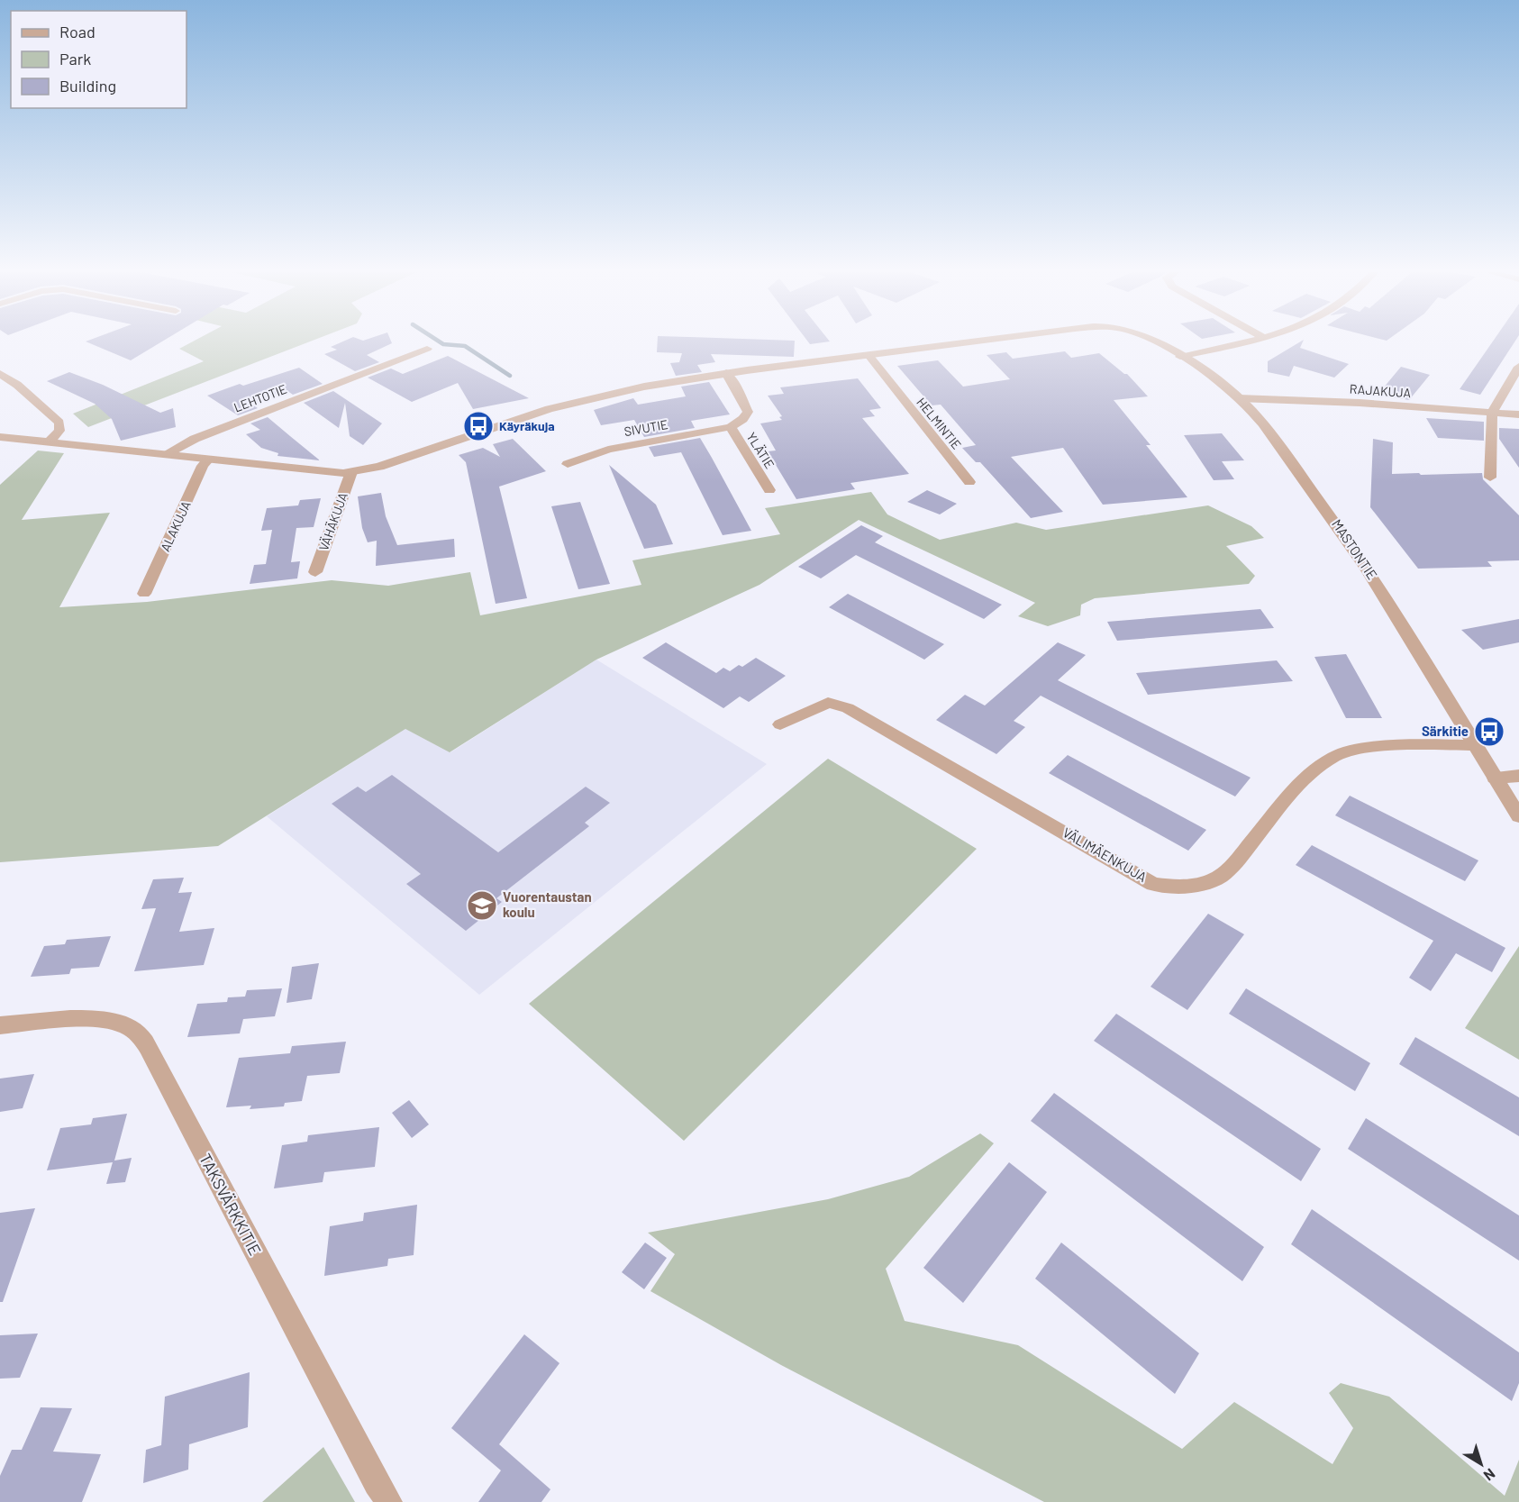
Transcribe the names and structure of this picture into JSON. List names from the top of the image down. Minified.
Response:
{"streets":{"street":["RAJAKUJA","LEHTOTIE","HELMINTIE","SIVUTIE","YLÄTIE","VÄHÄKUJA","ALAKUJA","MASTONTIE","VÄLIMÄENKUJA","TAKSVÄRKKITIE"]},"crossings":[["RAJAKUJA","MASTONTIE"],["HELMINTIE","MASTONTIE"],["SIVUTIE","YLÄTIE"],["MASTONTIE","VÄLIMÄENKUJA"]],"places":{"bus stop":["Käyräkuja","Särkitie"],"school or university":["Vuorentaustan koulu"]},"legend":["Road","Park","Building"],"north":"bottom right"}
